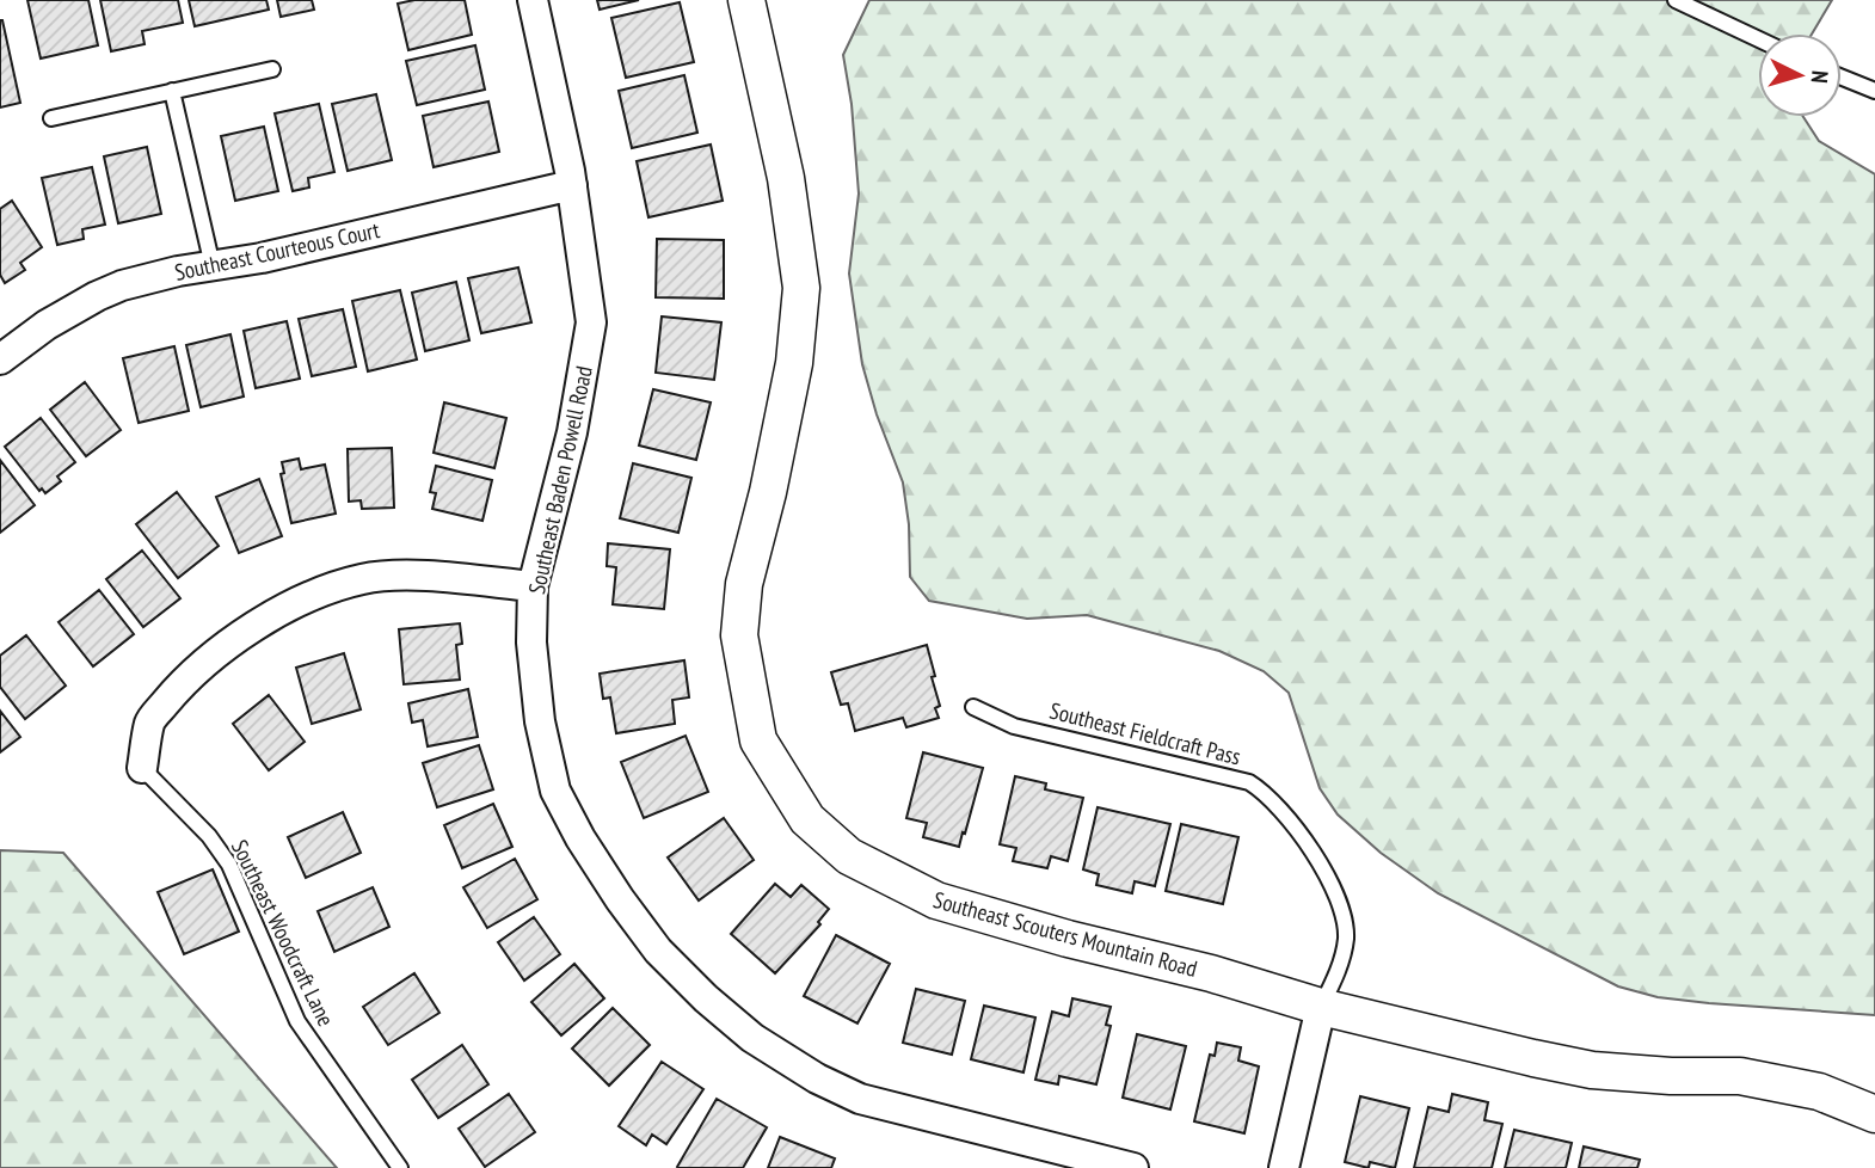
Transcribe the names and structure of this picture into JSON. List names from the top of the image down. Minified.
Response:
{"streets":{"street":["Southeast Courteous Court","Southeast Baden Powell Road","Southeast Scouters Mountain Road"],"lane":["Southeast Fieldcraft Pass","Southeast Woodcraft Lane"]},"crossings":[["Southeast Courteous Court","Southeast Baden Powell Road"],["Southeast Fieldcraft Pass","Southeast Scouters Mountain Road"]],"north":"right"}
